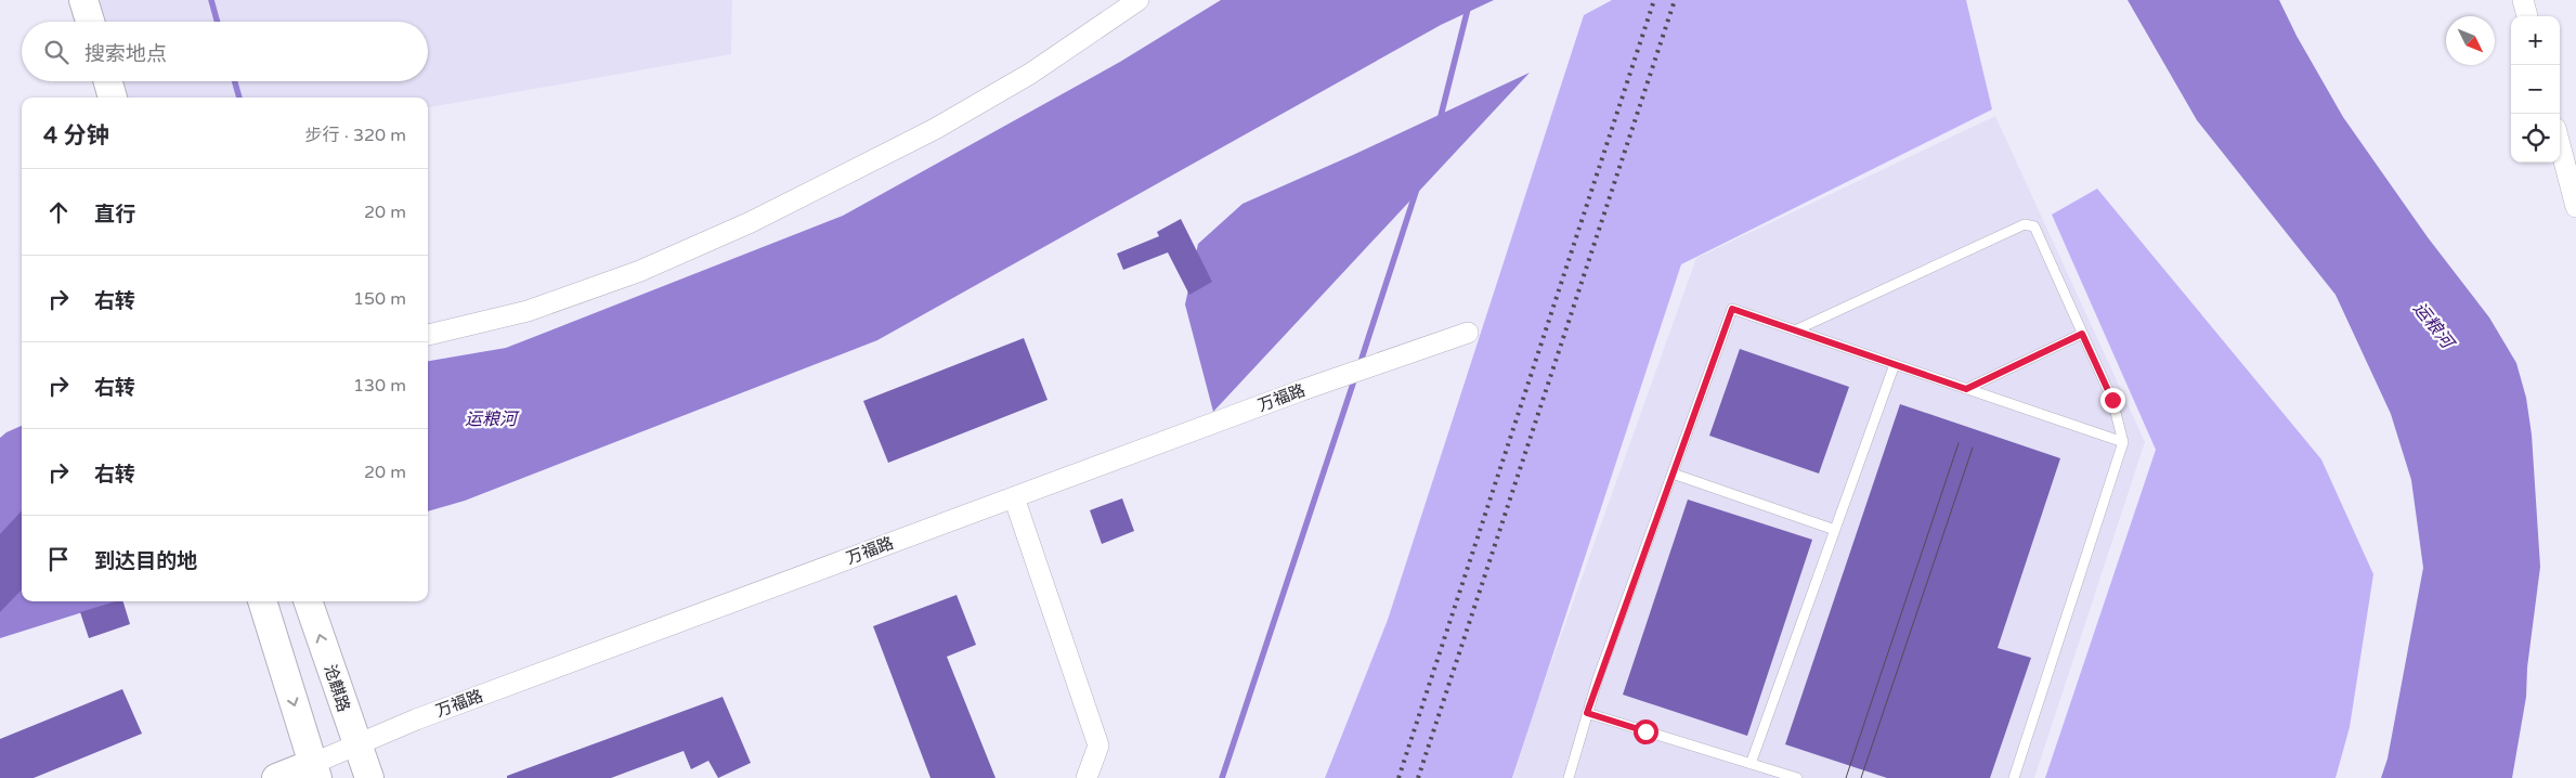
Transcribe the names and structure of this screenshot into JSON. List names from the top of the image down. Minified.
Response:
{"streets":{"main road":["万福路","沧麒路"]},"crossings":[["万福路","沧麒路"]],"water":["运粮河"],"north":"bottom right","page":{"map_buttons":["+","−"],"search":"搜索地点","heading":["4 分钟","步行 · 320 m"],"list":[["直行","20 m"],["右转","150 m"],["右转","130 m"],["右转","20 m"],"到达目的地"]}}
